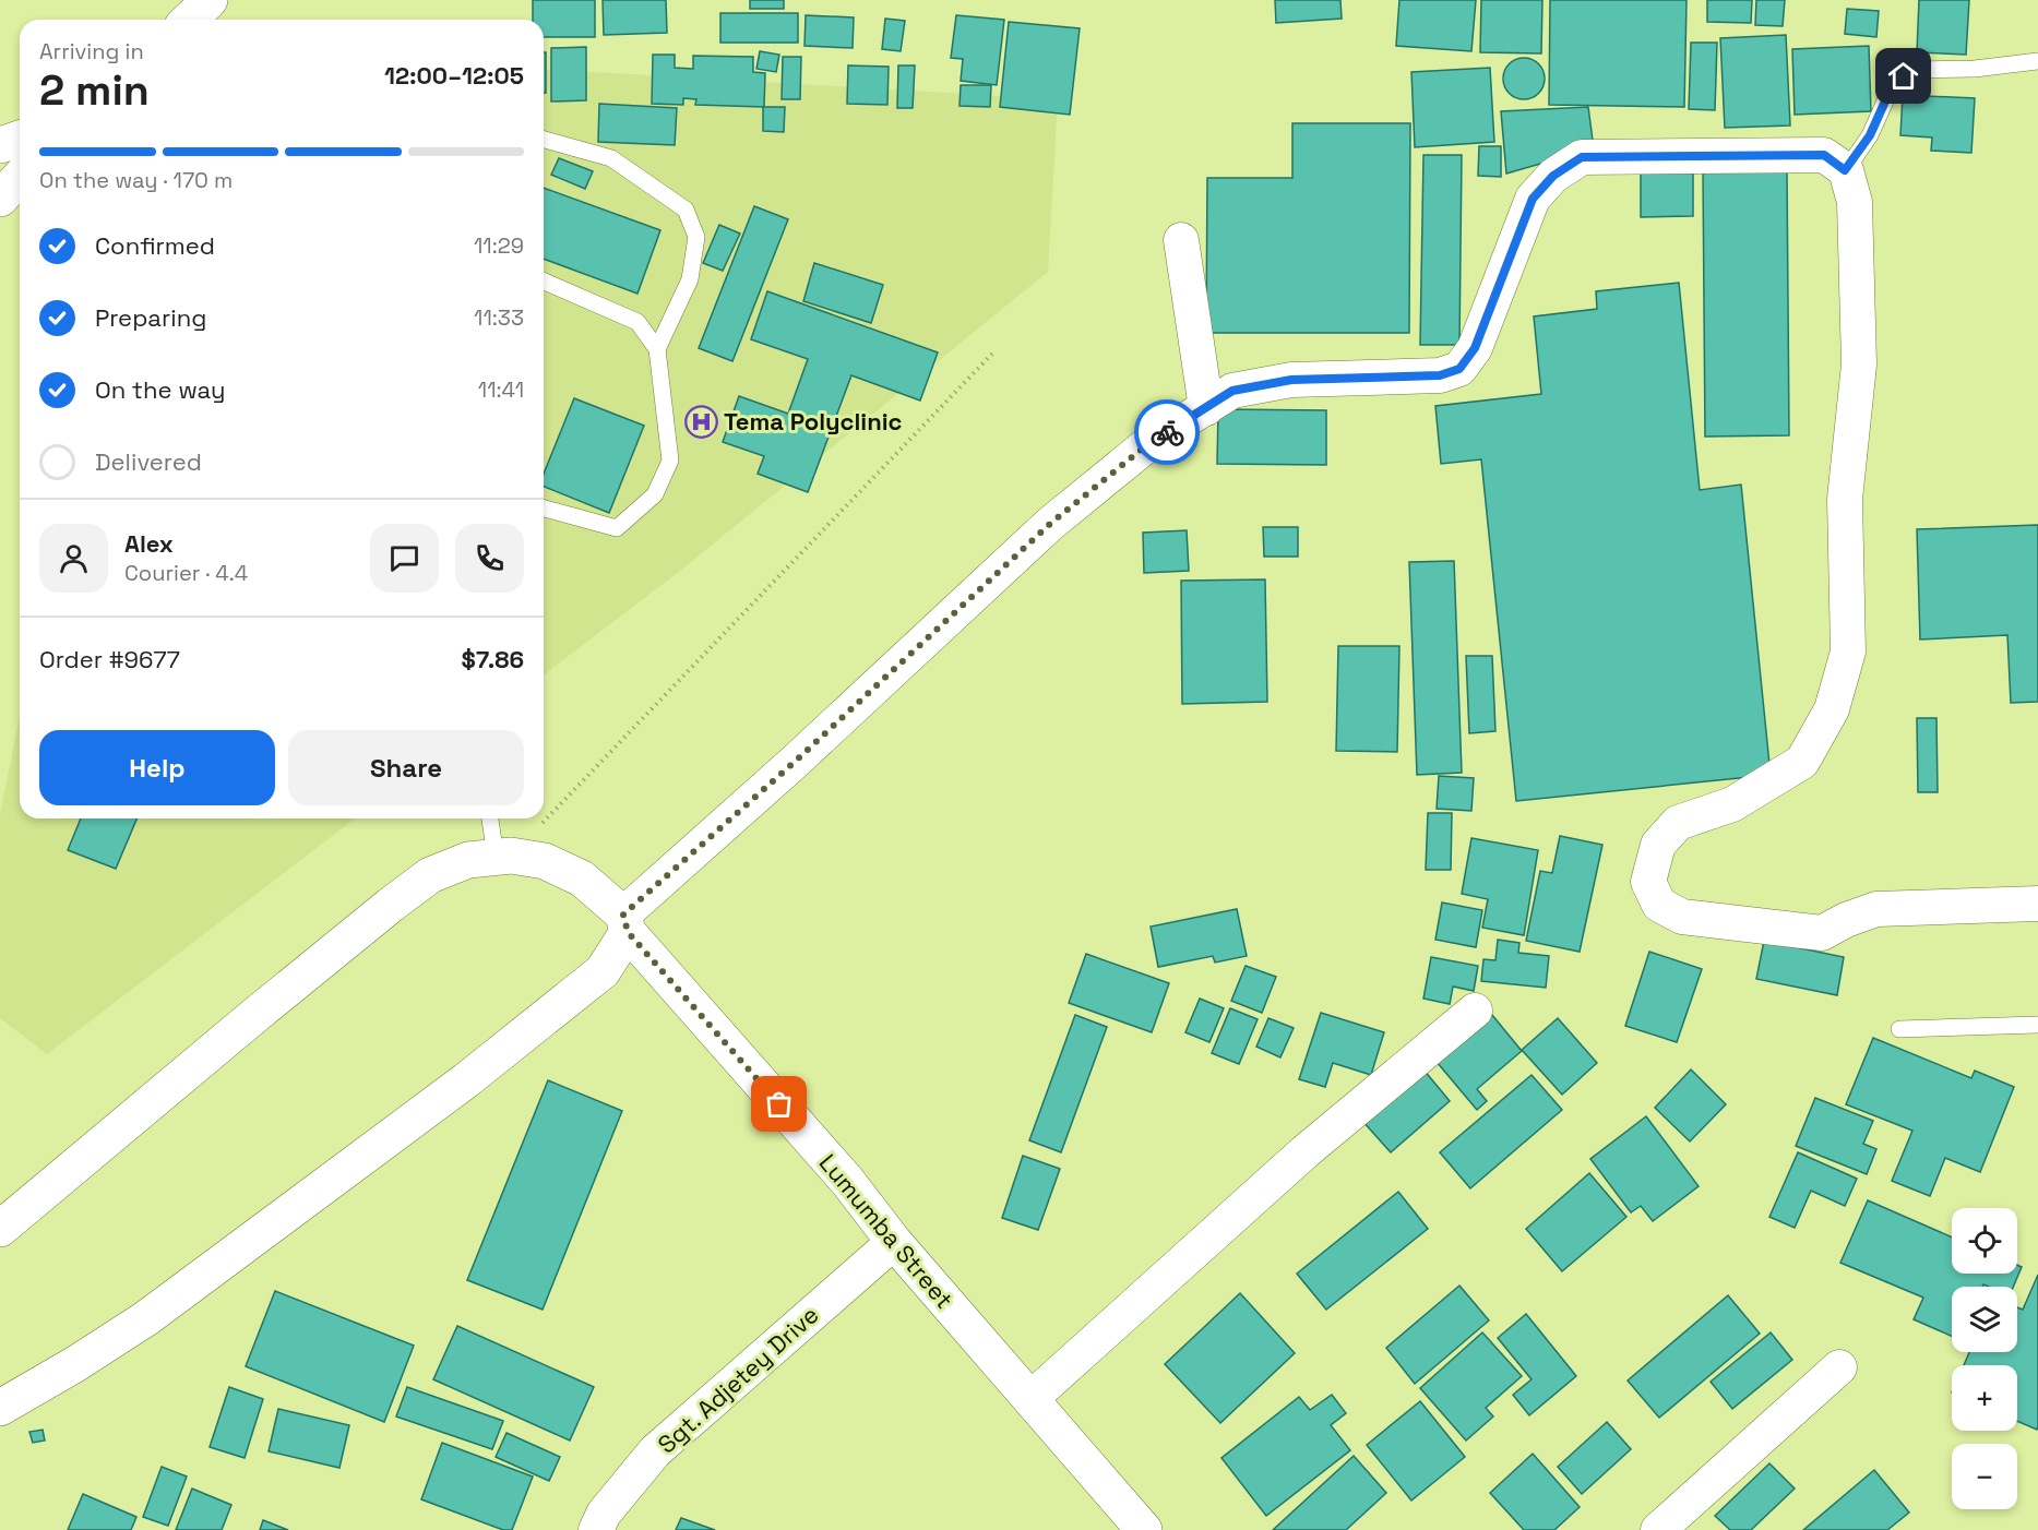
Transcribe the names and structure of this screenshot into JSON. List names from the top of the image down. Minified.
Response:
{"streets":{"main road":["Lumumba Street"],"street":["Sgt. Adjetey Drive"]},"crossings":[["Lumumba Street","Sgt. Adjetey Drive"]],"places":{"hospital":["Tema Polyclinic"]},"page":{"heading":["2 min","Arriving in","12:00–12:05"],"panel":["Alex","Courier · 4.4","Order #9677","$7.86"],"bar":"On the way · 170 m","list":[["Confirmed","11:29"],["Preparing","11:33"],["On the way","11:41"],"Delivered"],"buttons":["Help","Share"],"map_buttons":["+","−"]}}
